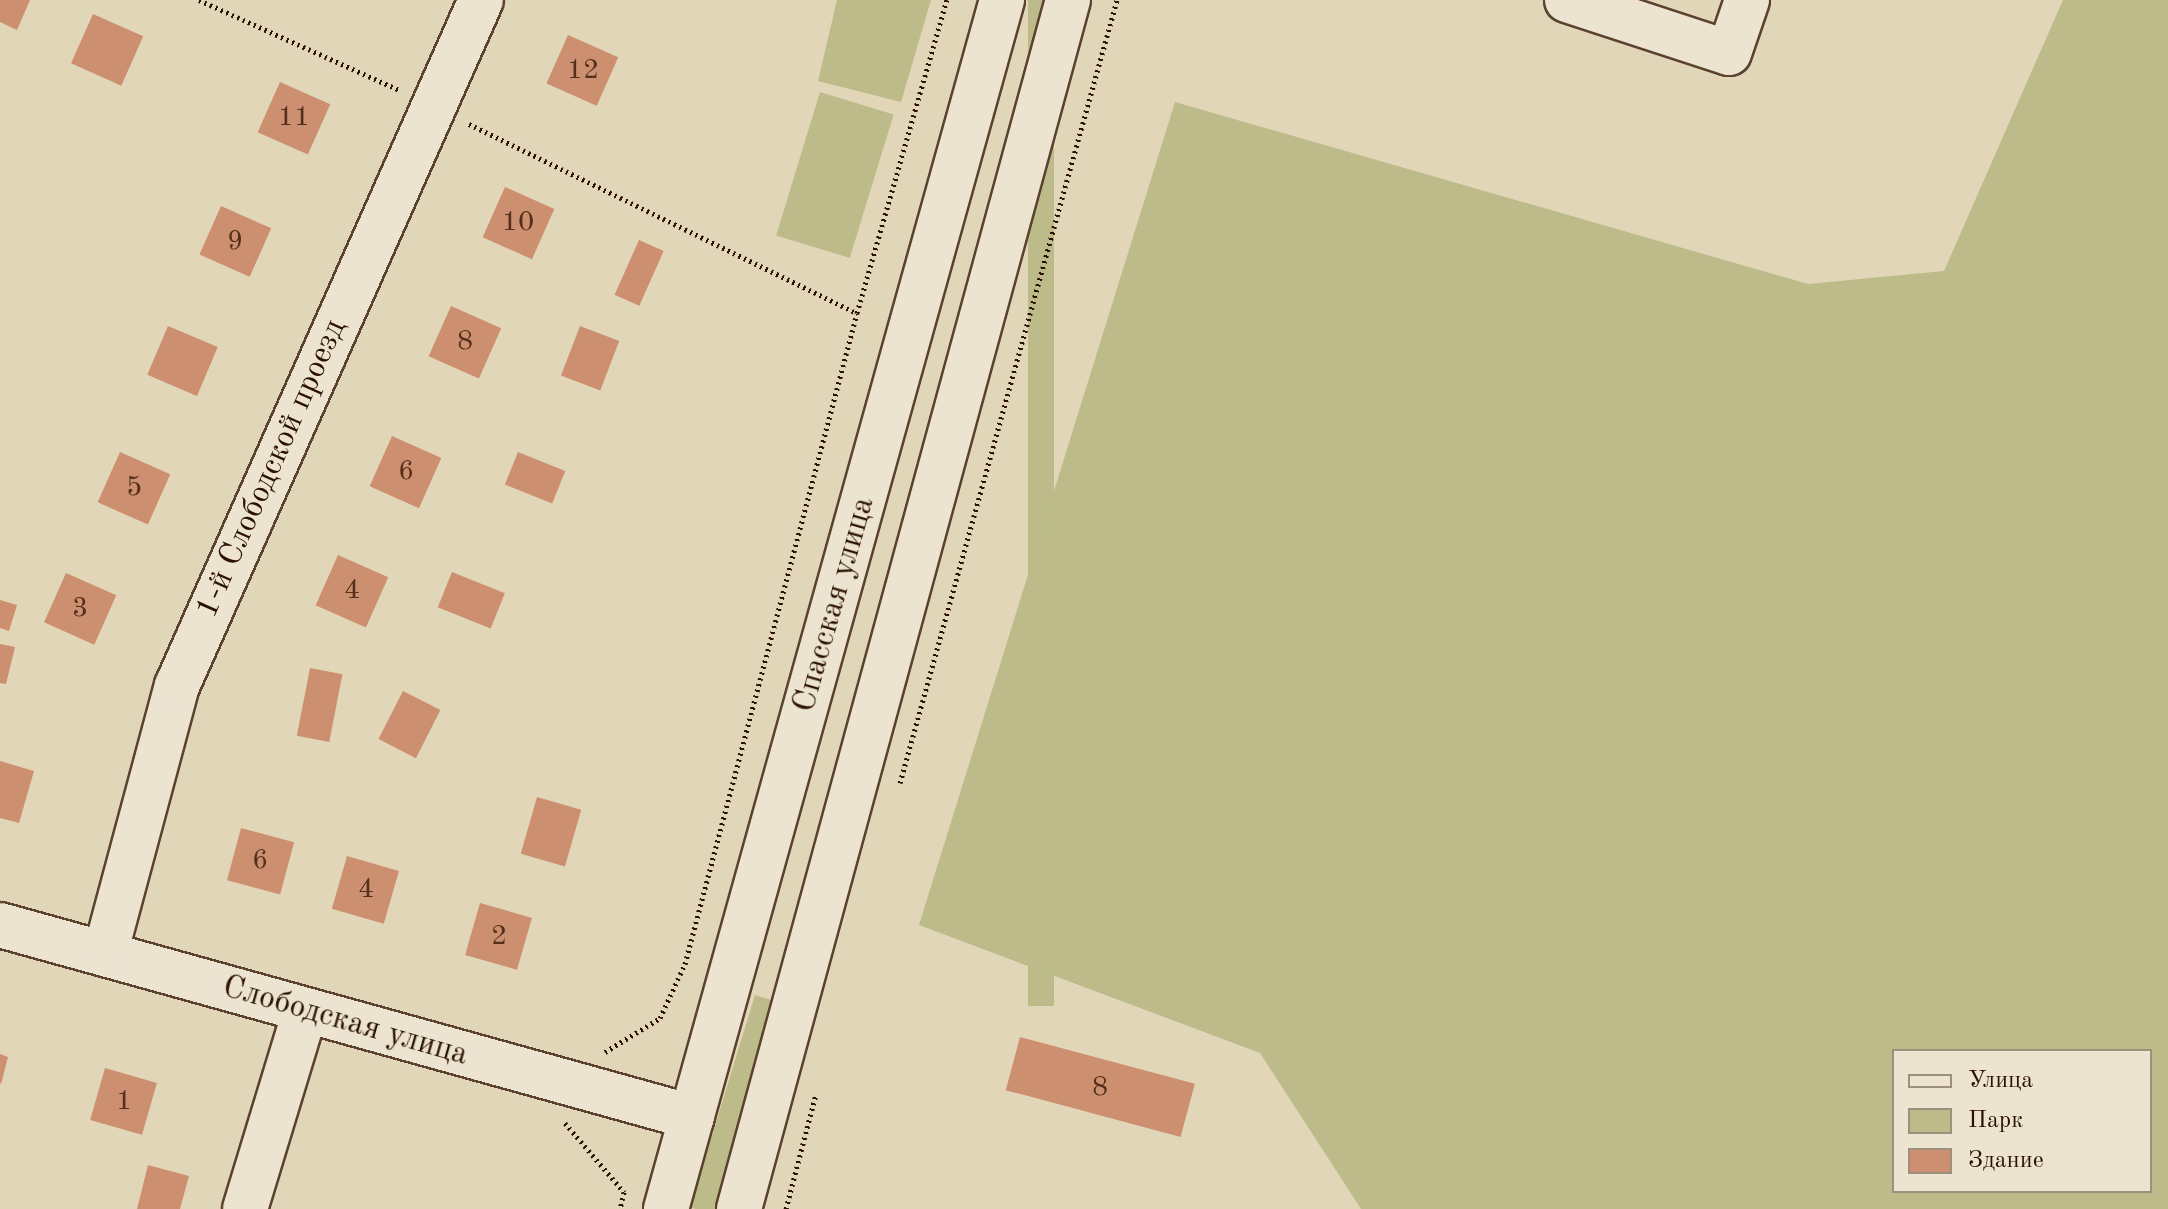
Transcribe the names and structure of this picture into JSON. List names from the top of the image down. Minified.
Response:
{"streets":{"street":["1-й Слободской проезд","Спасская улица","Слободская улица"]},"crossings":[["1-й Слободской проезд","Слободская улица"],["Спасская улица","Слободская улица"]],"house_numbers":["12","11","10","9","8","6","5","4","3","6","4","2","8","1"],"legend":["Улица","Парк","Здание"]}
